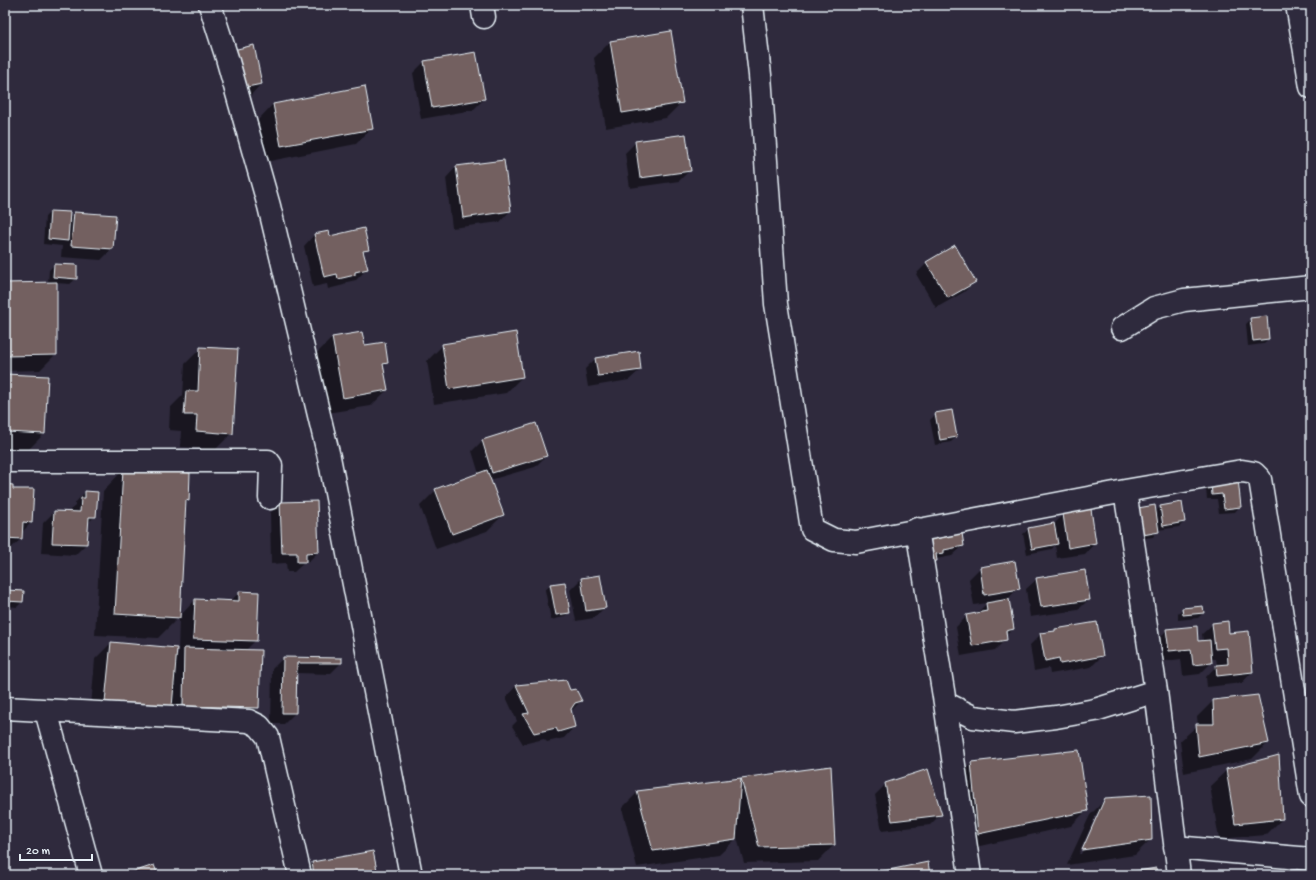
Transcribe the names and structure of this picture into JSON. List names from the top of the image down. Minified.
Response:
{"scale_bar":"20 m"}
